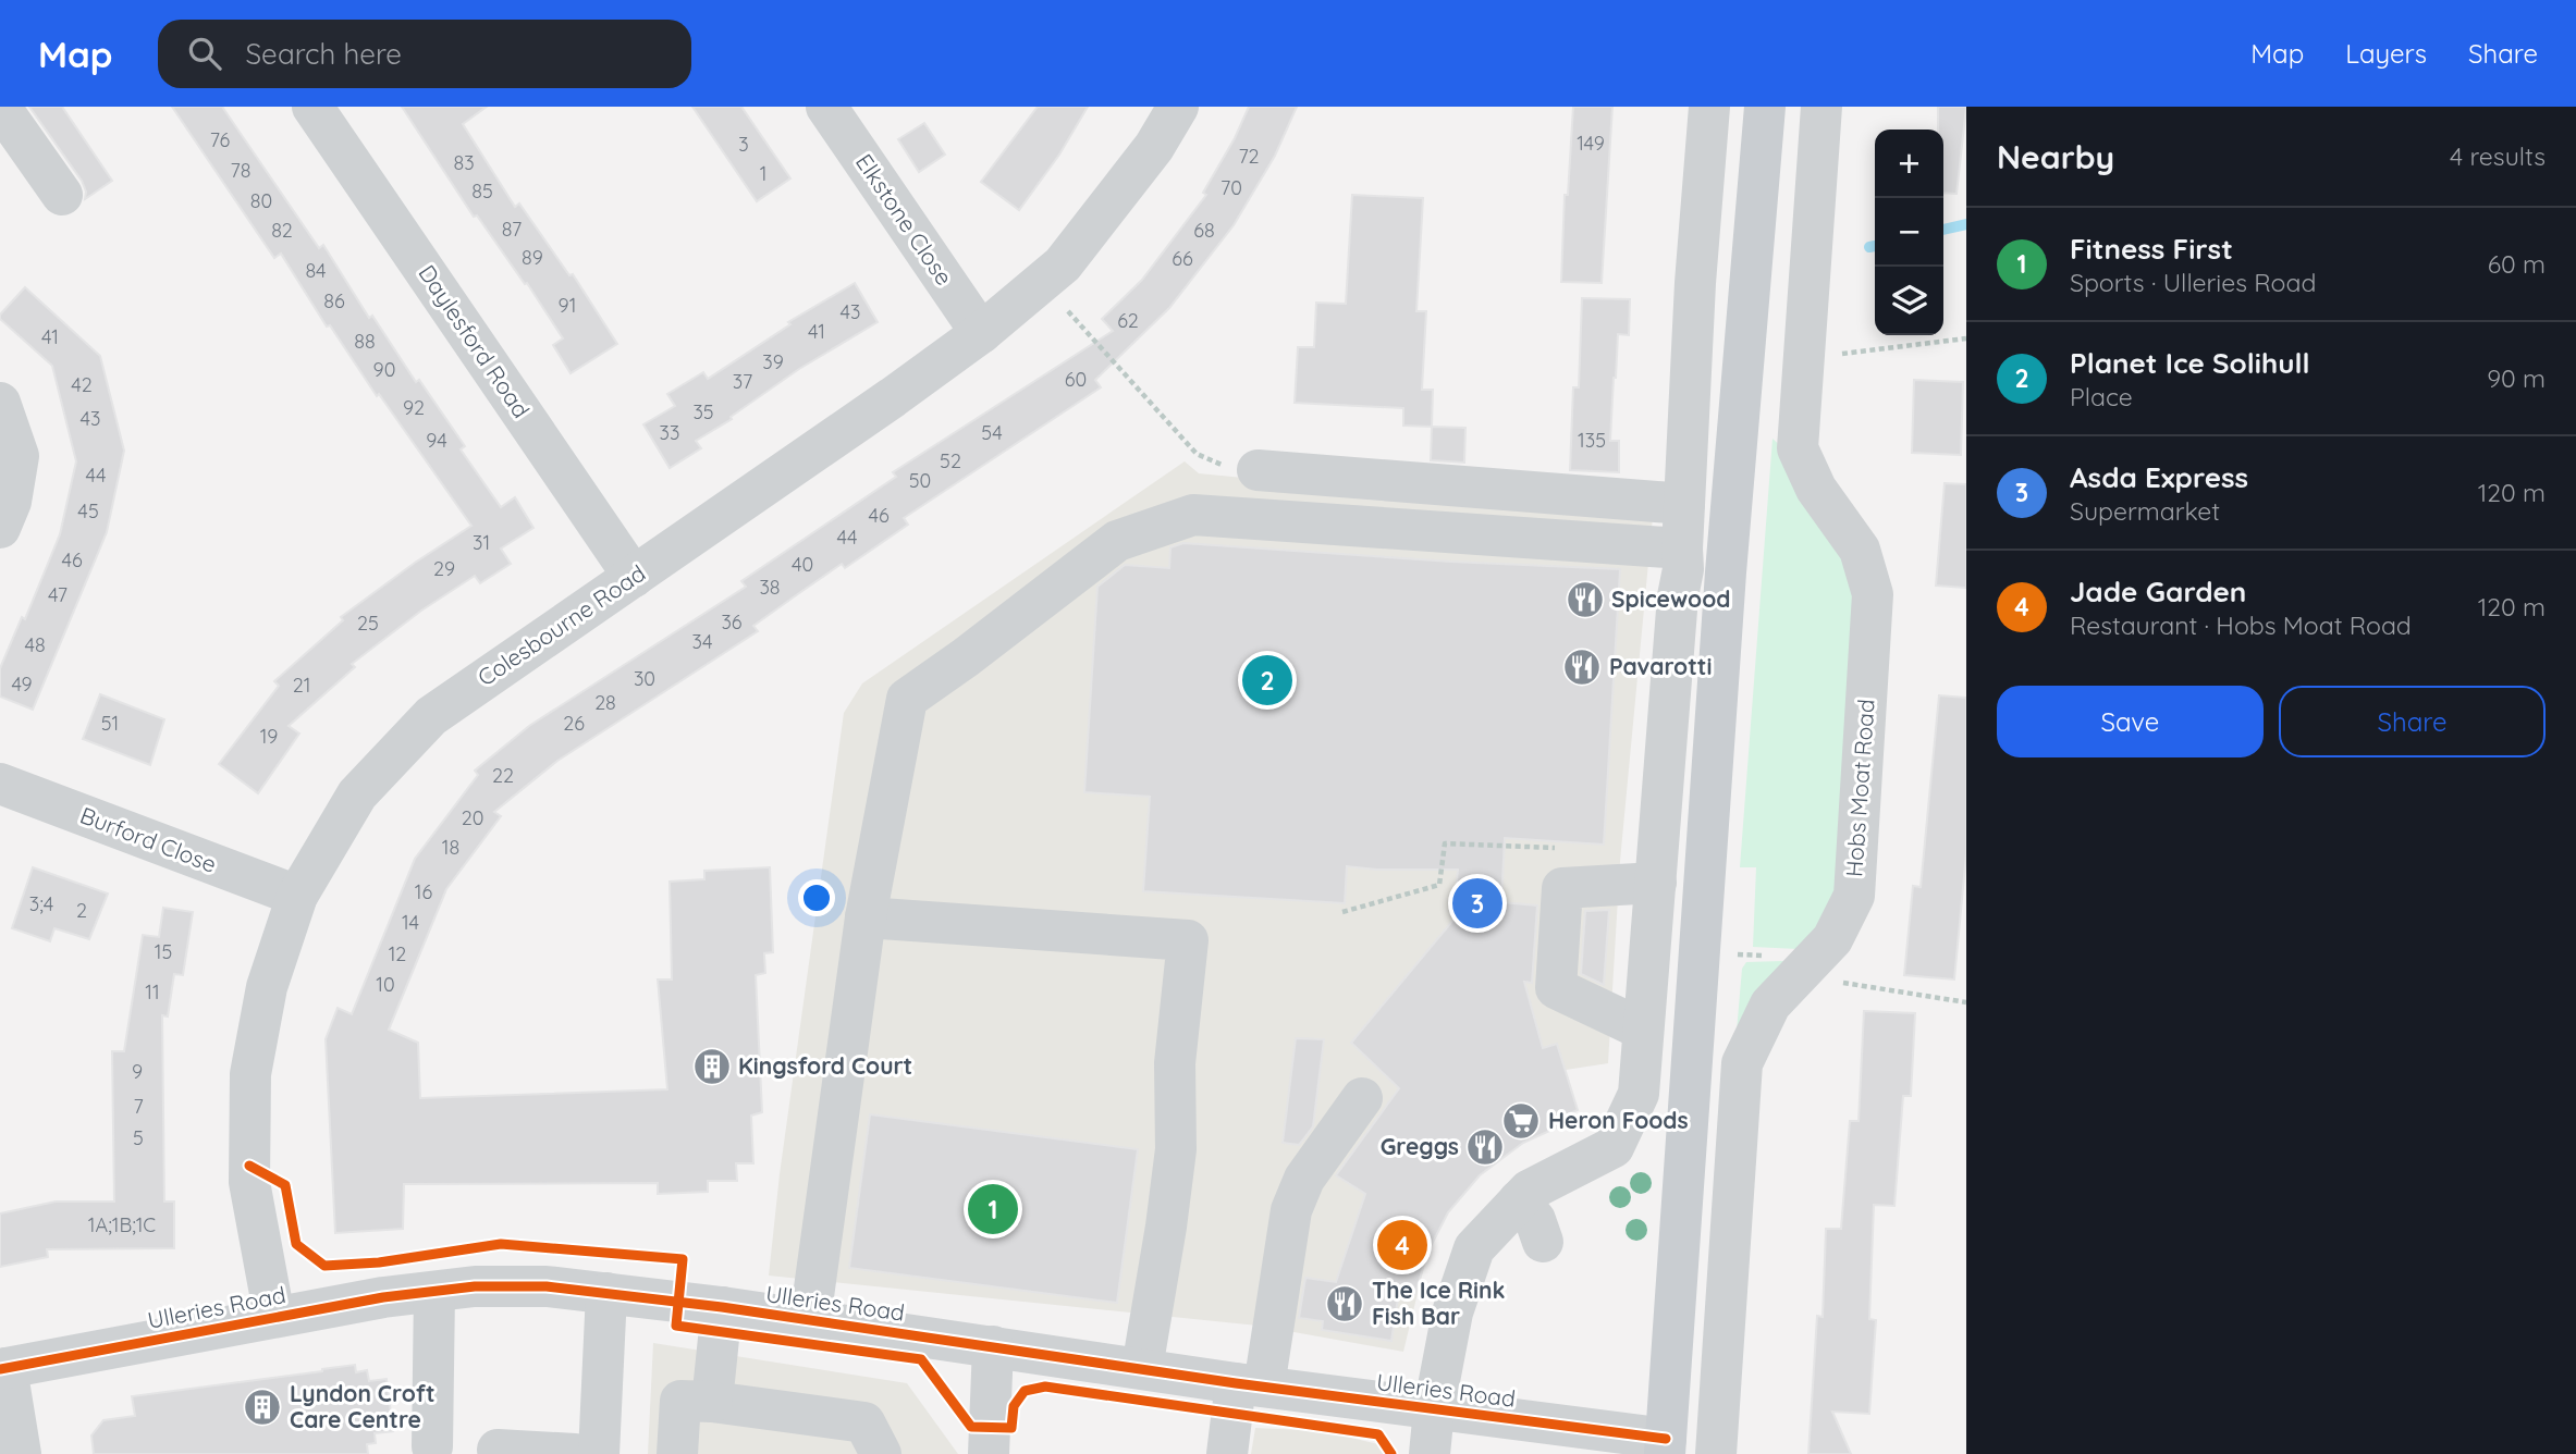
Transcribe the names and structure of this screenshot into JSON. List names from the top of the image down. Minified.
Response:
{"streets":{"street":["Elkstone Close","Daylesford Road","Colesbourne Road","Hobs Moat Road","Burford Close","Ulleries Road"]},"crossings":[["Elkstone Close","Colesbourne Road"],["Daylesford Road","Colesbourne Road"],["Colesbourne Road","Burford Close"],["Colesbourne Road","Ulleries Road"]],"places":{"restaurant":["Spicewood","Pavarotti","Greggs","The Ice Rink Fish Bar"],"building":["Kingsford Court","Lyndon Croft Care Centre"],"supermarket":["Heron Foods"]},"house_numbers":["76","149","3","72","83","78","1","70","85","80","87","82","68","89","66","84","86","91","43","62","41","41","88","39","90","60","37","42","92","35","43","33","54","94","135","52","44","50","45","46","44","31","46","40","29","38","47","36","25","34","48","30","49","21","28","51","26","19","22","20","18","16","3;4","2","14","15","12","10","11","9","7","5","1A;1B;1C"],"page":{"header":"Map","search":"Search here","nav":["Map","Layers","Share"],"heading":["Nearby","4 results"],"map_buttons":["+","−"],"list":[{"mark":"1","name":"Fitness First","note":"Sports · Ulleries Road","value":"60 m"},{"mark":"2","name":"Planet Ice Solihull","note":"Place","value":"90 m"},{"mark":"3","name":"Asda Express","note":"Supermarket","value":"120 m"},{"mark":"4","name":"Jade Garden","note":"Restaurant · Hobs Moat Road","value":"120 m"}],"pins":["2","3","1","4"],"buttons":["Save","Share"]}}
